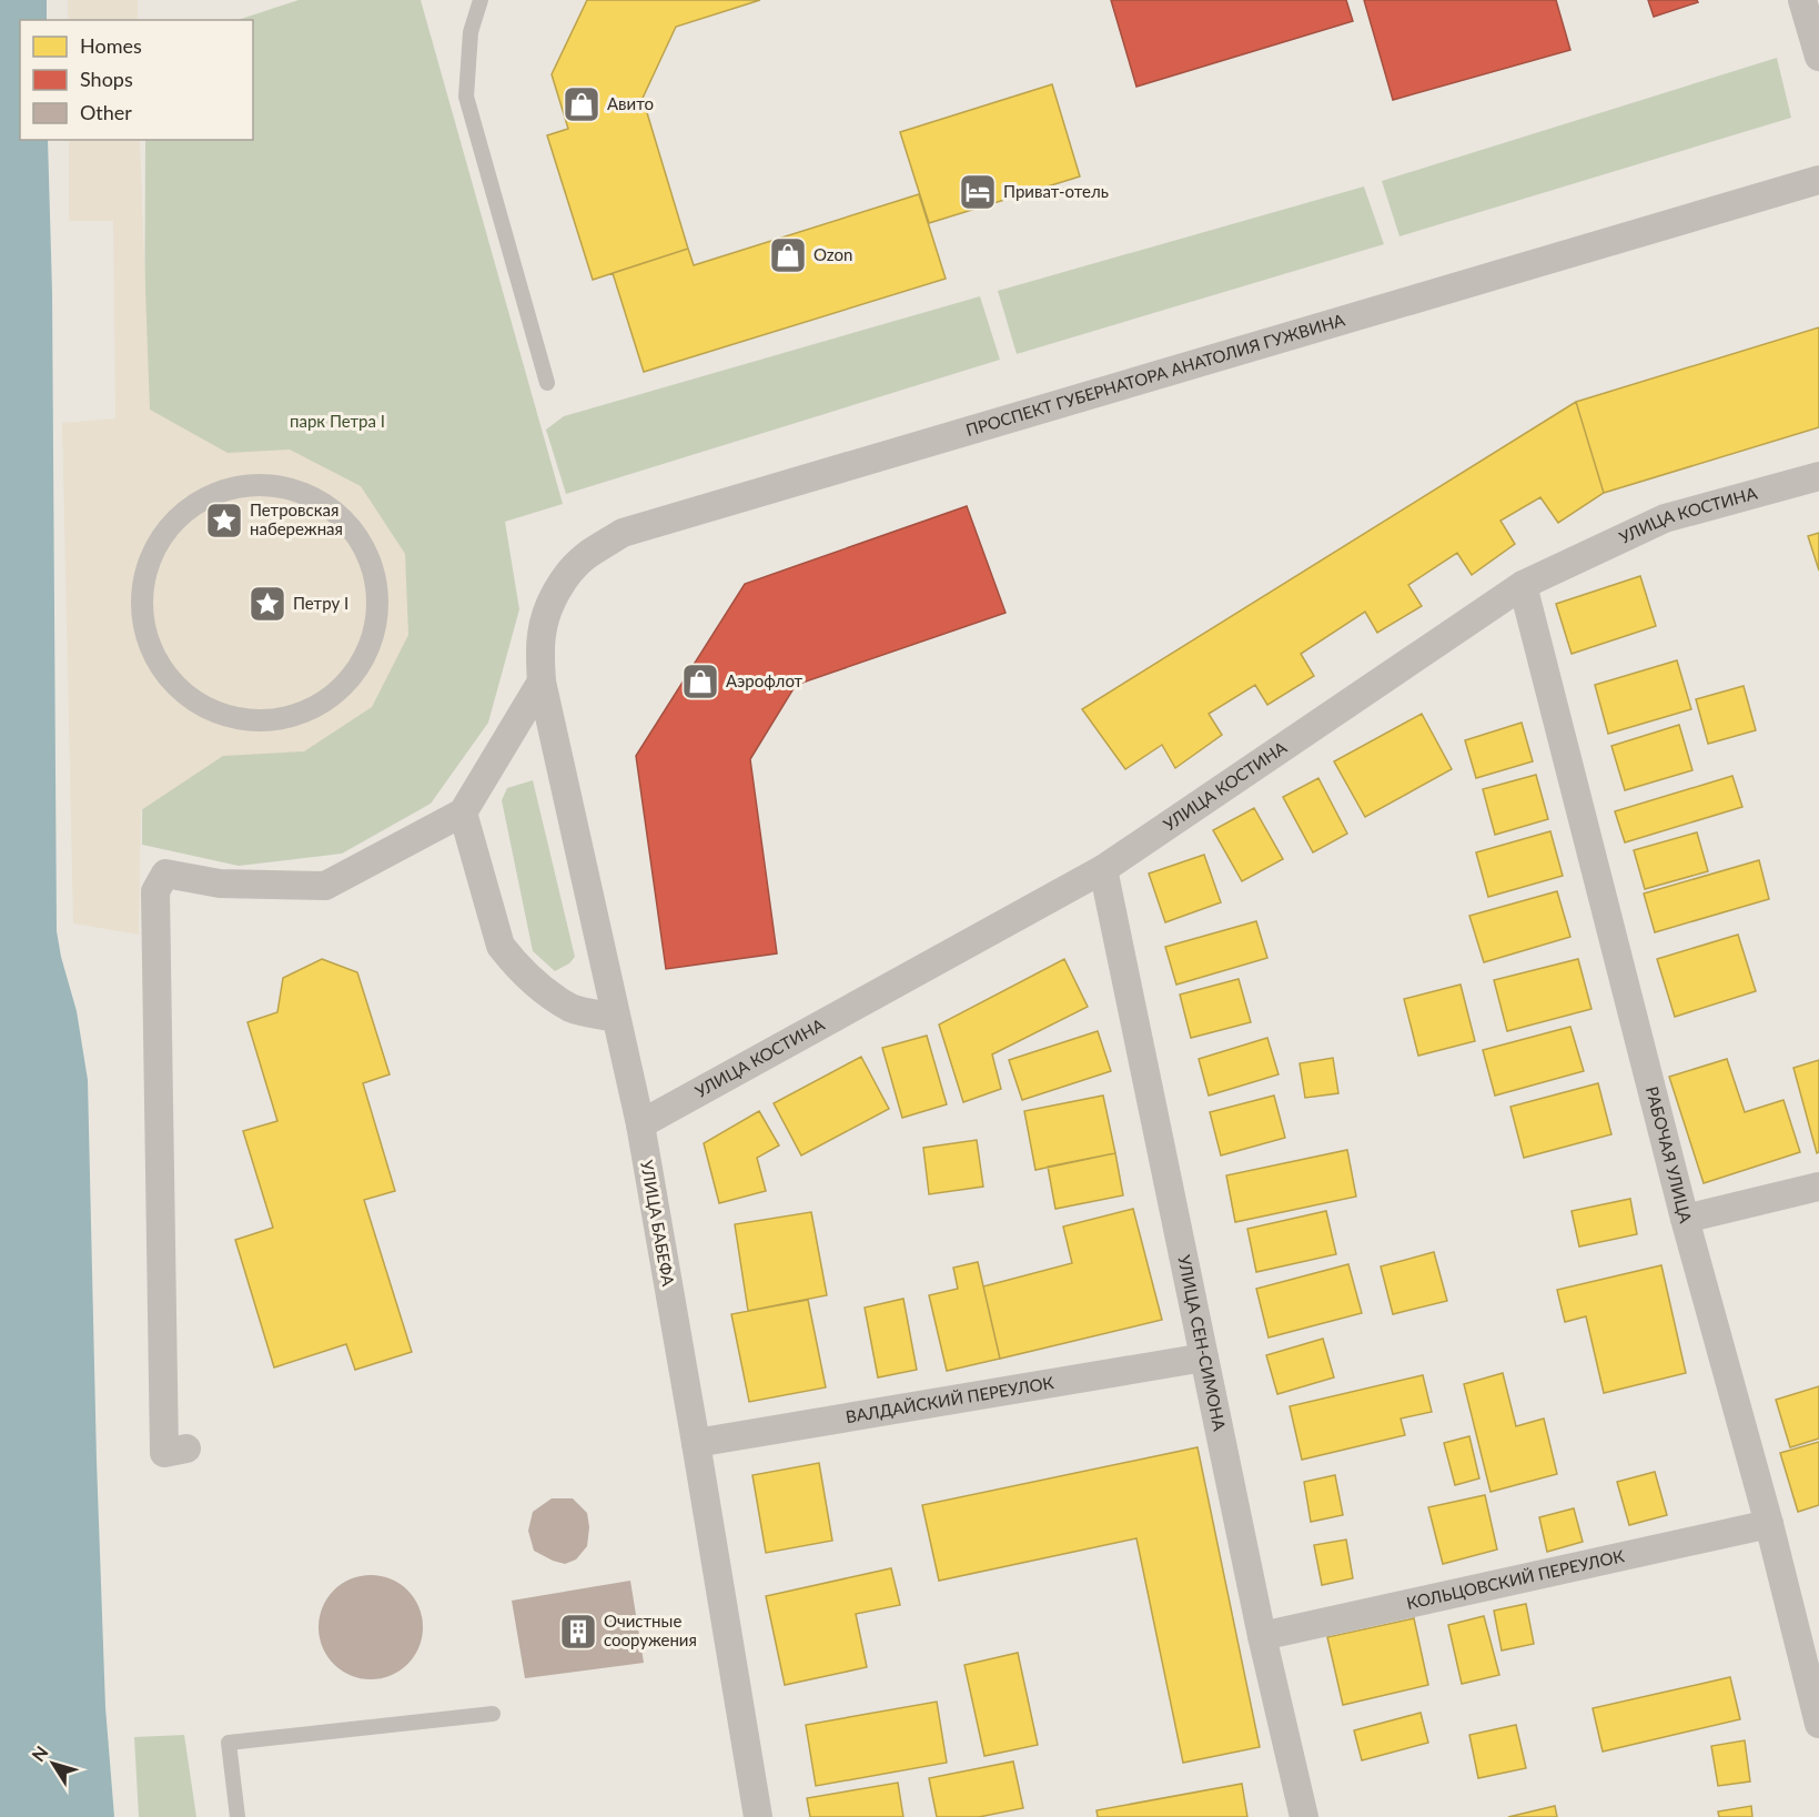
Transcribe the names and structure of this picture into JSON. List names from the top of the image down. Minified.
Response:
{"streets":{"street":["ПРОСПЕКТ ГУБЕРНАТОРА АНАТОЛИЯ ГУЖВИНА","УЛИЦА КОСТИНА","РАБОЧАЯ УЛИЦА","УЛИЦА БАБЕФА","УЛИЦА СЕН-СИМОНА","ВАЛДАЙСКИЙ ПЕРЕУЛОК","КОЛЬЦОВСКИЙ ПЕРЕУЛОК"]},"crossings":[["ПРОСПЕКТ ГУБЕРНАТОРА АНАТОЛИЯ ГУЖВИНА","УЛИЦА БАБЕФА"],["УЛИЦА КОСТИНА","РАБОЧАЯ УЛИЦА"],["УЛИЦА КОСТИНА","УЛИЦА БАБЕФА"],["УЛИЦА КОСТИНА","УЛИЦА СЕН-СИМОНА"],["РАБОЧАЯ УЛИЦА","КОЛЬЦОВСКИЙ ПЕРЕУЛОК"],["УЛИЦА БАБЕФА","ВАЛДАЙСКИЙ ПЕРЕУЛОК"],["УЛИЦА СЕН-СИМОНА","ВАЛДАЙСКИЙ ПЕРЕУЛОК"],["УЛИЦА СЕН-СИМОНА","КОЛЬЦОВСКИЙ ПЕРЕУЛОК"]],"parks":["парк Петра I"],"places":{"shop":["Авито","Ozon","Аэрофлот"],"hotel":["Приват-отель"],"place":["Петровская набережная","Петру I"],"building":["Очистные сооружения"]},"legend":["Homes","Shops","Other"],"north":"top left"}
